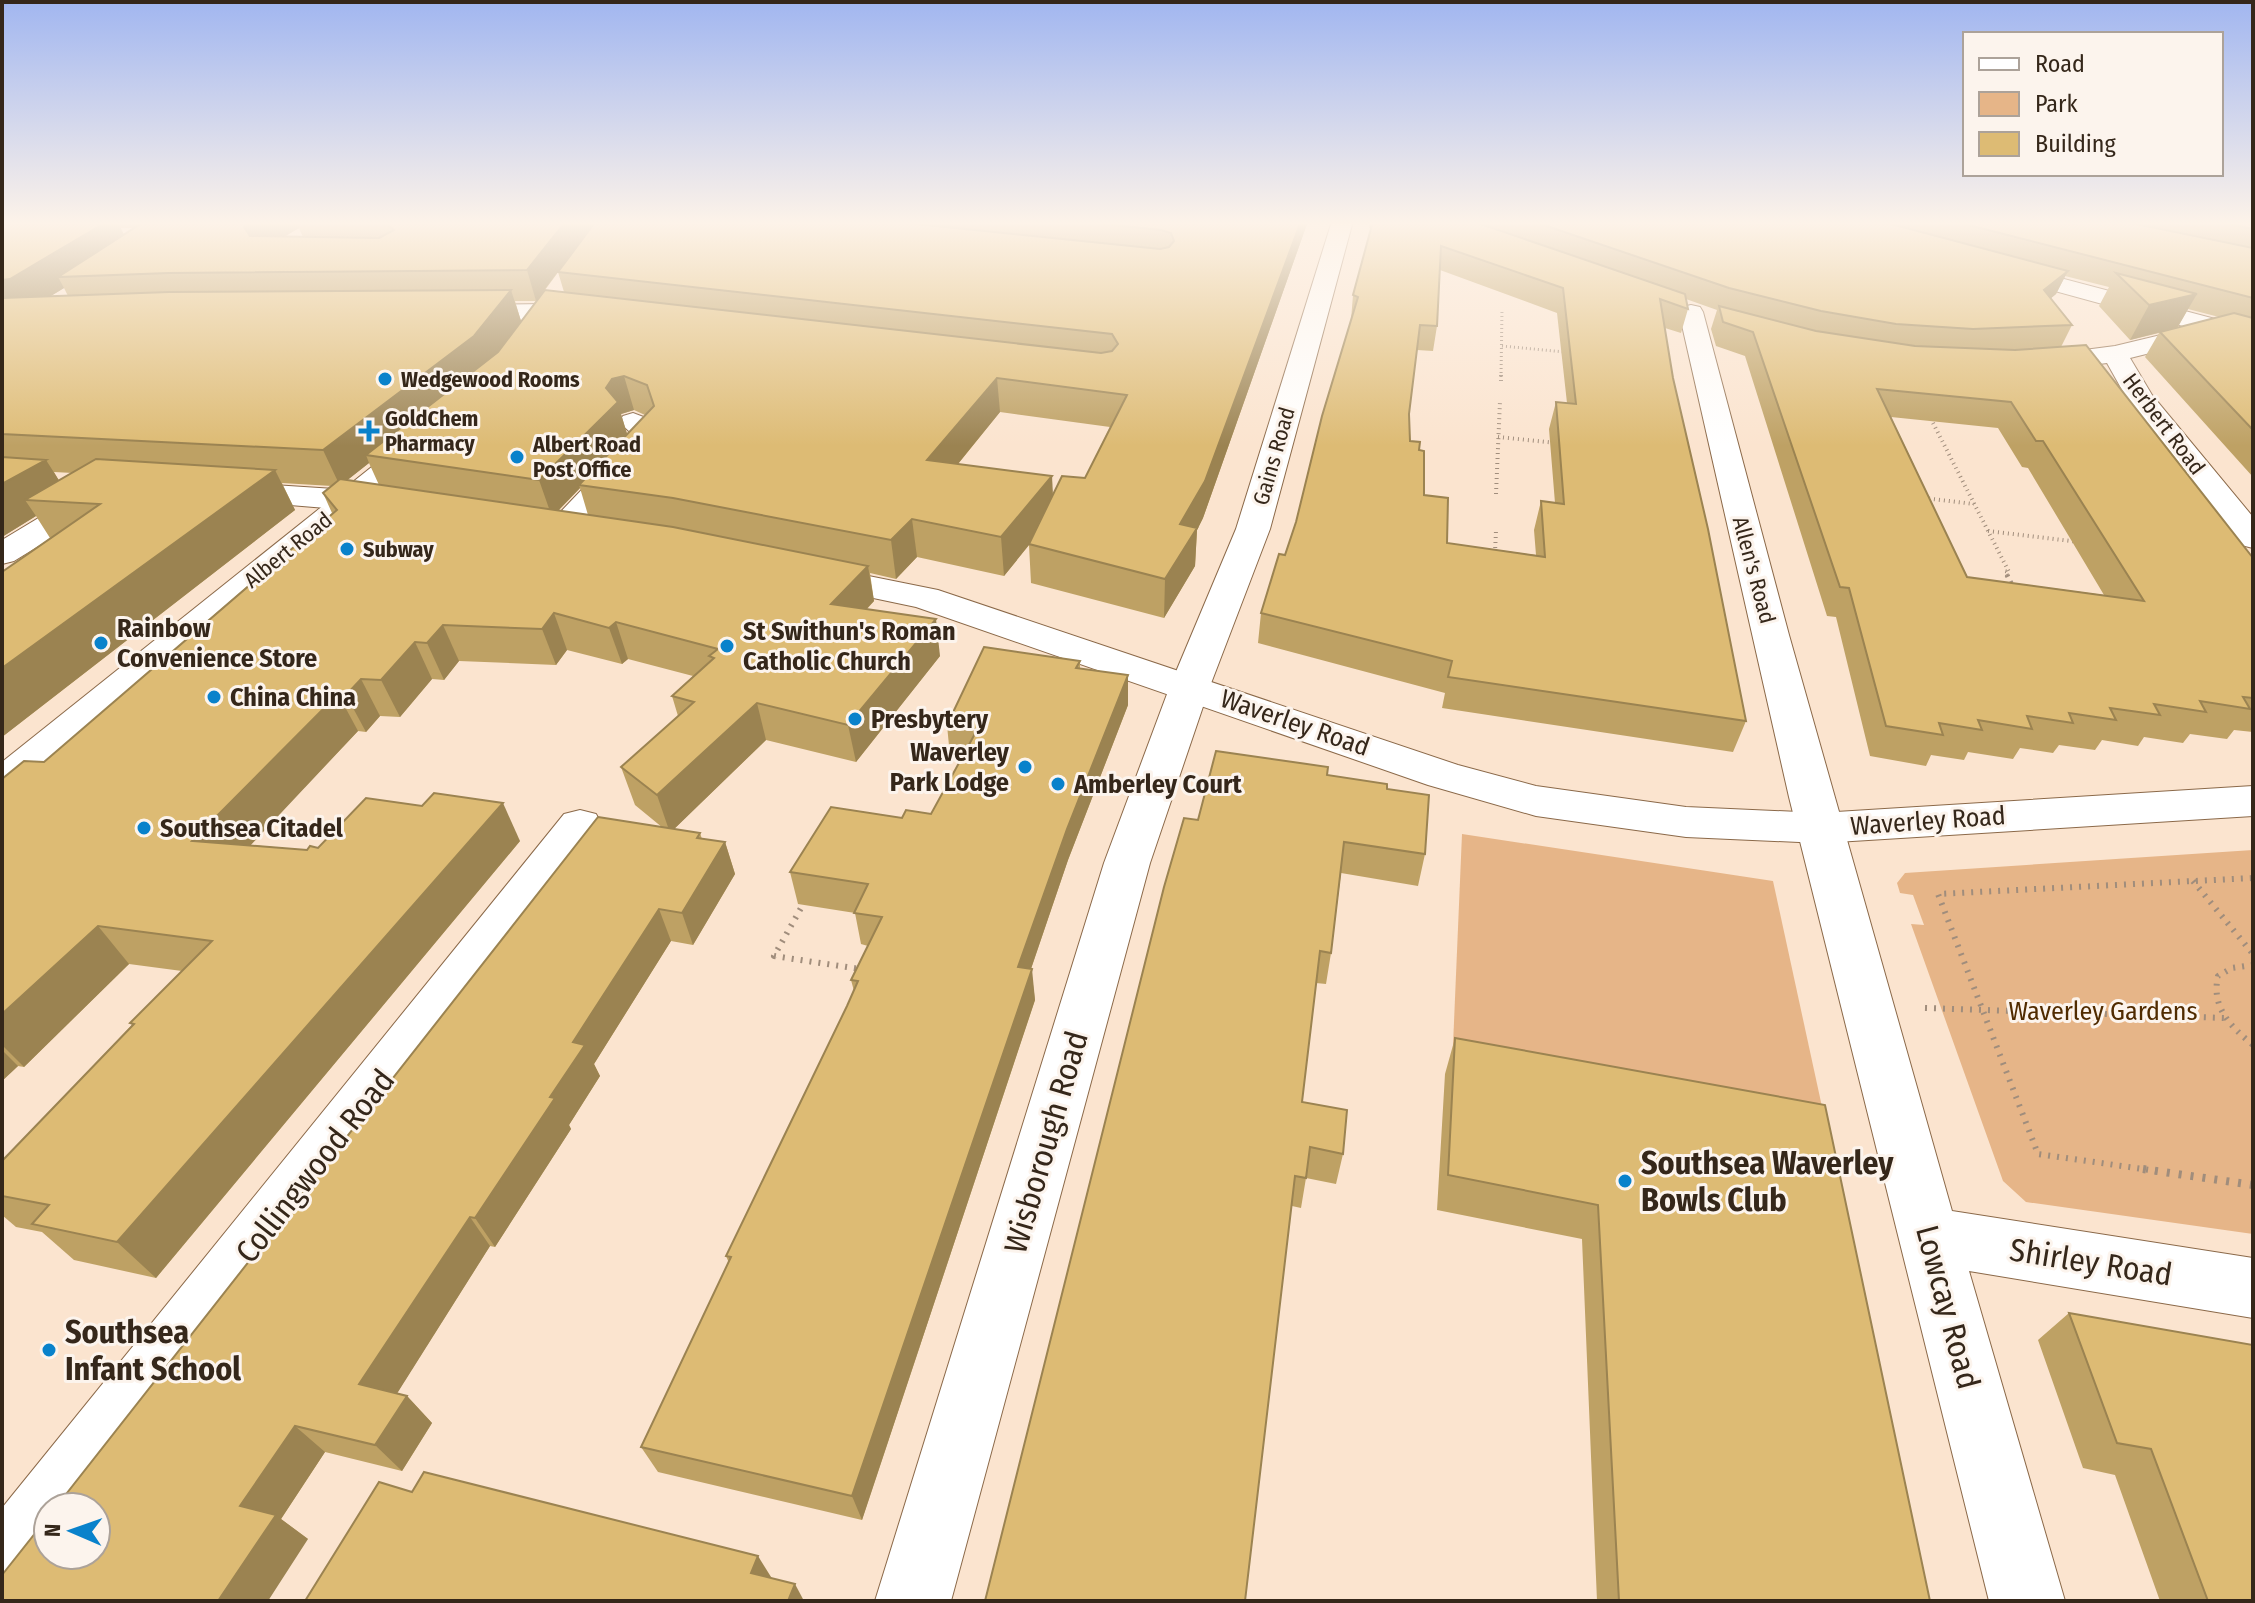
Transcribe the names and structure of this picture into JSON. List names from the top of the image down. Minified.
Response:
{"streets":{"street":["Herbert Road","Gains Road","Albert Road","Allen's Road","Waverley Road","Wisborough Road","Collingwood Road","Shirley Road","Lowcay Road"]},"crossings":[["Gains Road","Waverley Road"],["Gains Road","Wisborough Road"],["Allen's Road","Waverley Road"],["Allen's Road","Lowcay Road"],["Waverley Road","Wisborough Road"],["Waverley Road","Lowcay Road"],["Shirley Road","Lowcay Road"]],"parks":["Waverley Gardens"],"places":{"other":["Wedgewood Rooms","Albert Road Post Office","Subway","Rainbow Convenience Store","St Swithun's Roman Catholic Church","China China","Presbytery","Waverley Park Lodge","Amberley Court","Southsea Citadel","Southsea Waverley Bowls Club","Southsea Infant School"],"health":["GoldChem Pharmacy"]},"legend":["Road","Park","Building"],"north":"left"}
